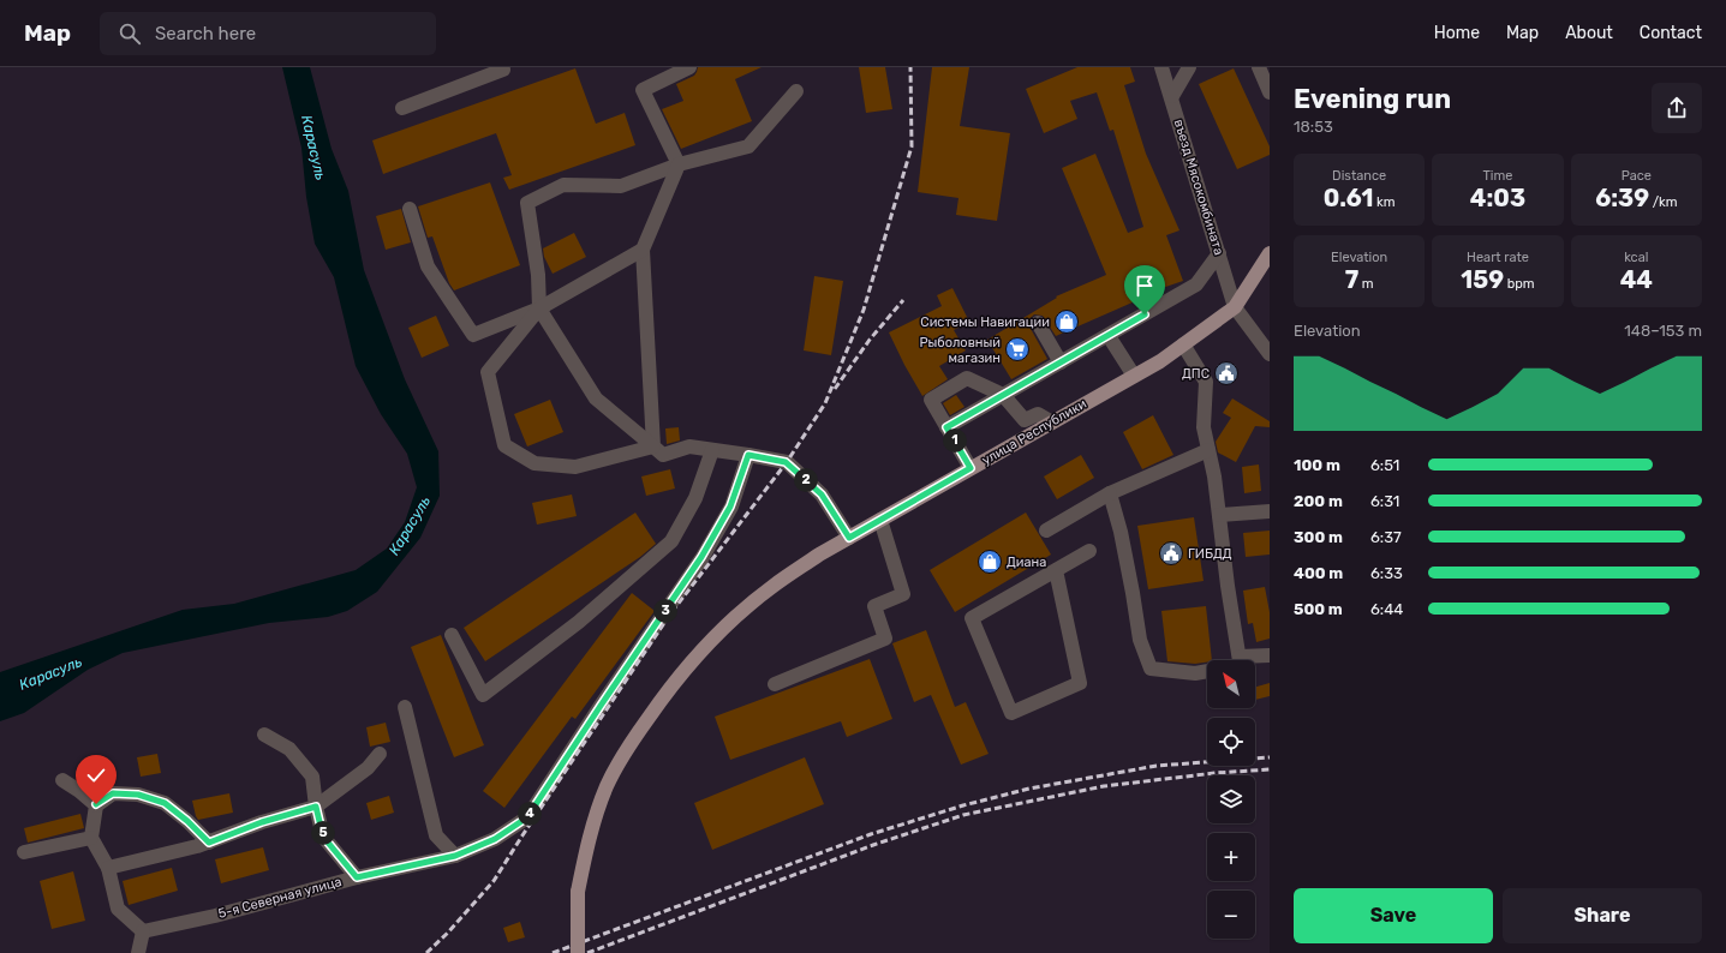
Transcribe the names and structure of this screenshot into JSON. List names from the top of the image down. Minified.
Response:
{"streets":{"main road":["улица Республики"],"street":["въезд Мясокомбината","5-я Северная улица"]},"crossings":[["въезд Мясокомбината","улица Республики"]],"water":["Карасуль"],"places":{"shop":["Системы Навигации","Диана"],"supermarket":["Рыболовный магазин"],"public building":["ДПС","ГИБДД"]},"north":"top left","page":{"header":"Map","search":"Search here","nav":["Home","Map","About","Contact"],"heading":["Evening run","18:53"],"stats":[["Distance","0.61 km"],["Time","4:03"],["Pace","6:39 /km"],["Elevation","7 m"],["Heart rate","159 bpm"],["kcal","44"]],"chart":["Elevation","148–153 m"],"pins":["1","2","3","4","5"],"list":[{"name":"100 m","note":"6:51"},{"name":"200 m","note":"6:31"},{"name":"300 m","note":"6:37"},{"name":"400 m","note":"6:33"},{"name":"500 m","note":"6:44"}],"map_buttons":["+","−"],"buttons":["Save","Share"]}}
